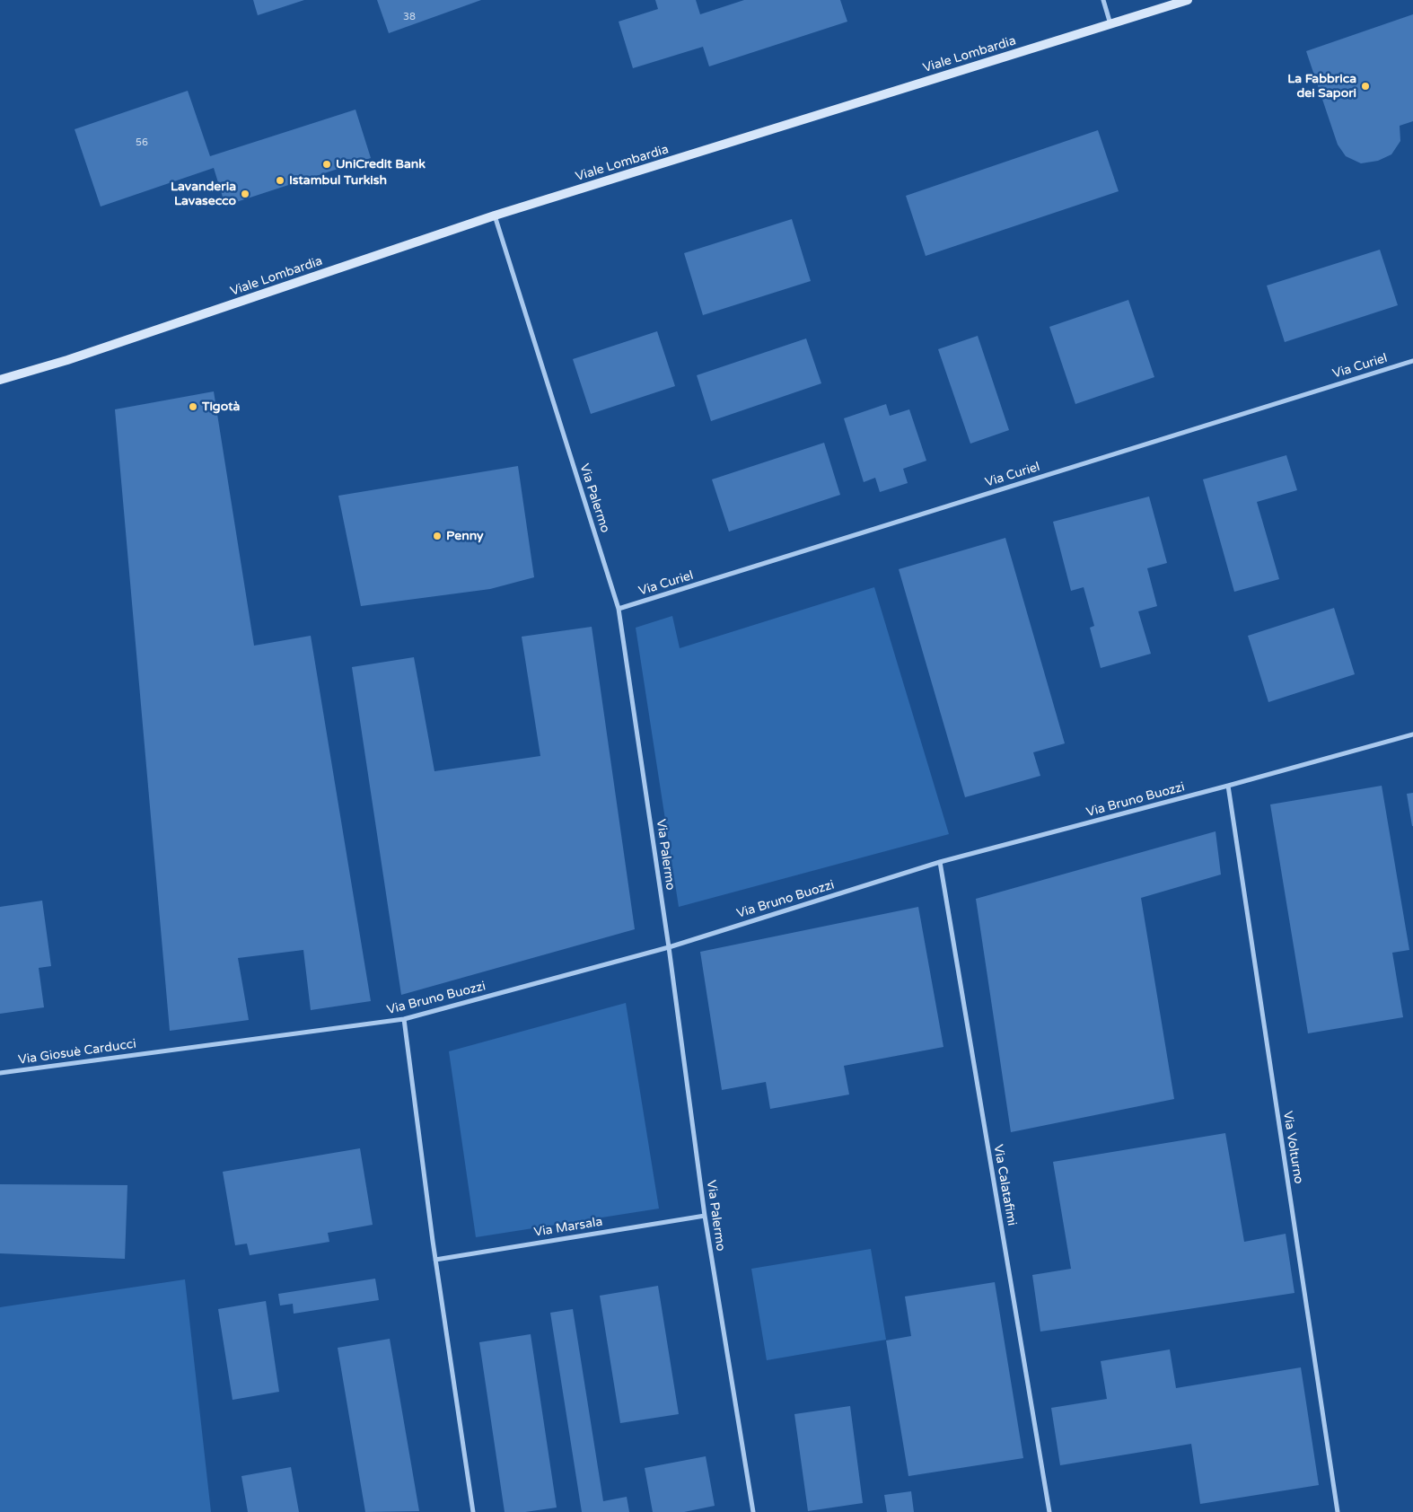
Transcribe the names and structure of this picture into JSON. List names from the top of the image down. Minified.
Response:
{"streets":{"street":["Viale Lombardia","Via Curiel","Via Palermo","Via Bruno Buozzi","Via Giosuè Carducci","Via Volturno","Via Calatafimi","Via Marsala"]},"crossings":[["Viale Lombardia","Via Palermo"],["Via Curiel","Via Palermo"],["Via Palermo","Via Bruno Buozzi"],["Via Palermo","Via Marsala"],["Via Bruno Buozzi","Via Giosuè Carducci"],["Via Bruno Buozzi","Via Volturno"],["Via Bruno Buozzi","Via Calatafimi"]],"places":["La Fabbrica dei Sapori","UniCredit Bank","Istambul Turkish","Lavanderia Lavasecco","Tigotà","Penny"],"house_numbers":["38","56"]}
